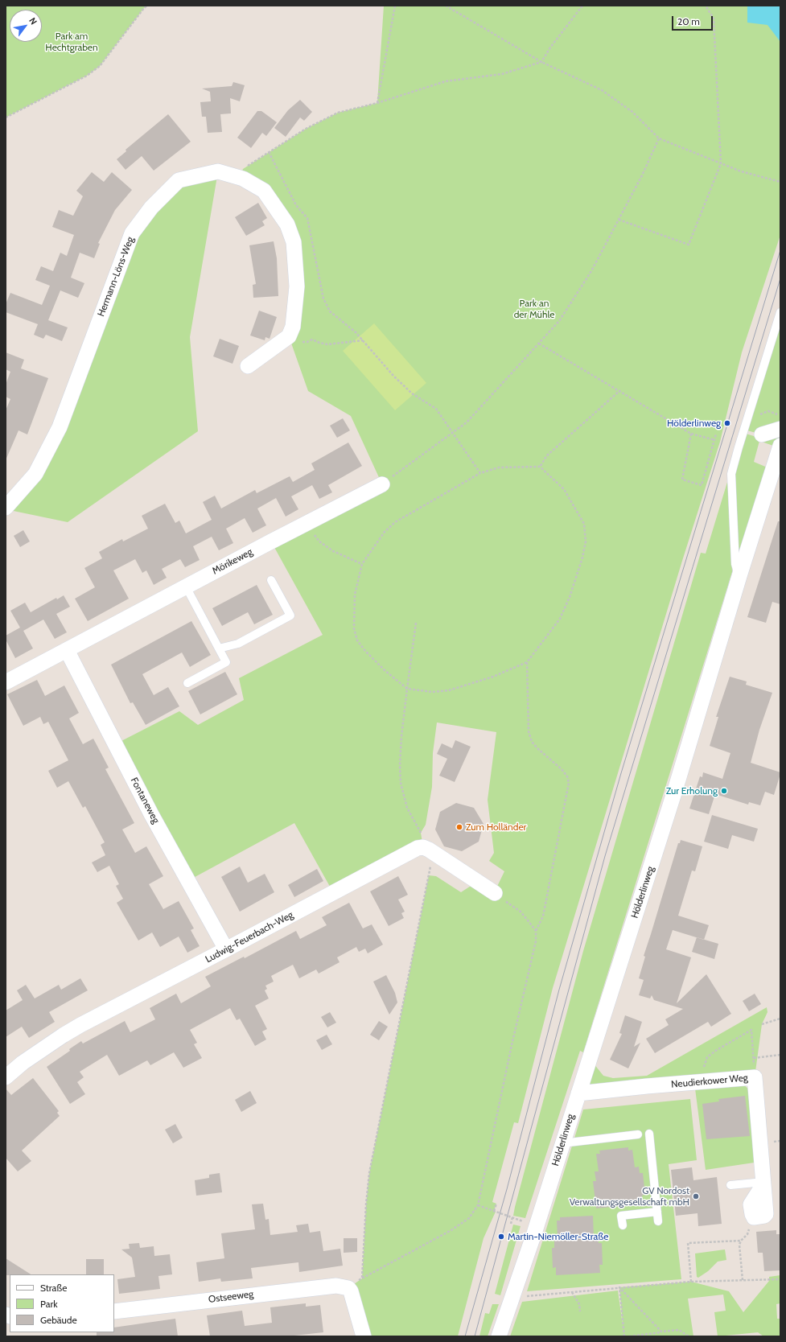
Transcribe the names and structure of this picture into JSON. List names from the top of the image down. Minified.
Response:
{"streets":{"street":["Hermann-Löns-Weg","Mörikeweg","Fontaneweg","Hölderlinweg","Ludwig-Feuerbach-Weg","Neudierkower Weg","Ostseeweg"]},"crossings":[["Mörikeweg","Fontaneweg"],["Fontaneweg","Ludwig-Feuerbach-Weg"],["Hölderlinweg","Neudierkower Weg"]],"parks":["Park am Hechtgraben","Park an der Mühle"],"places":["Hölderlinweg","Zur Erholung","Zum Holländer","GV Nordost Verwaltungsgesellschaft mbH","Martin-Niemöller-Straße"],"legend":["Straße","Park","Gebäude"],"scale_bar":"20 m","north":"top right"}
